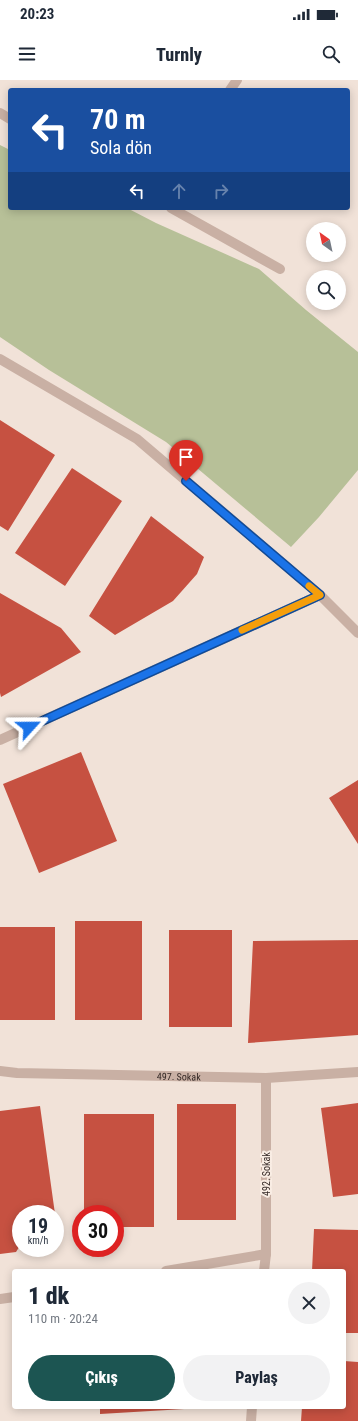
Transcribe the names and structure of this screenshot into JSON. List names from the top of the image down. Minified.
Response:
{"streets":{"street":["497. Sokak","492. Sokak"]},"crossings":[["497. Sokak","492. Sokak"]],"north":"top left","page":{"status":"20:23","header":"Turnly","turn":["70 m","Sola dön"],"speed":"19 km/h","limit":"30","heading":["1 dk","110 m · 20:24"],"buttons":["Çıkış","Paylaş"]}}
